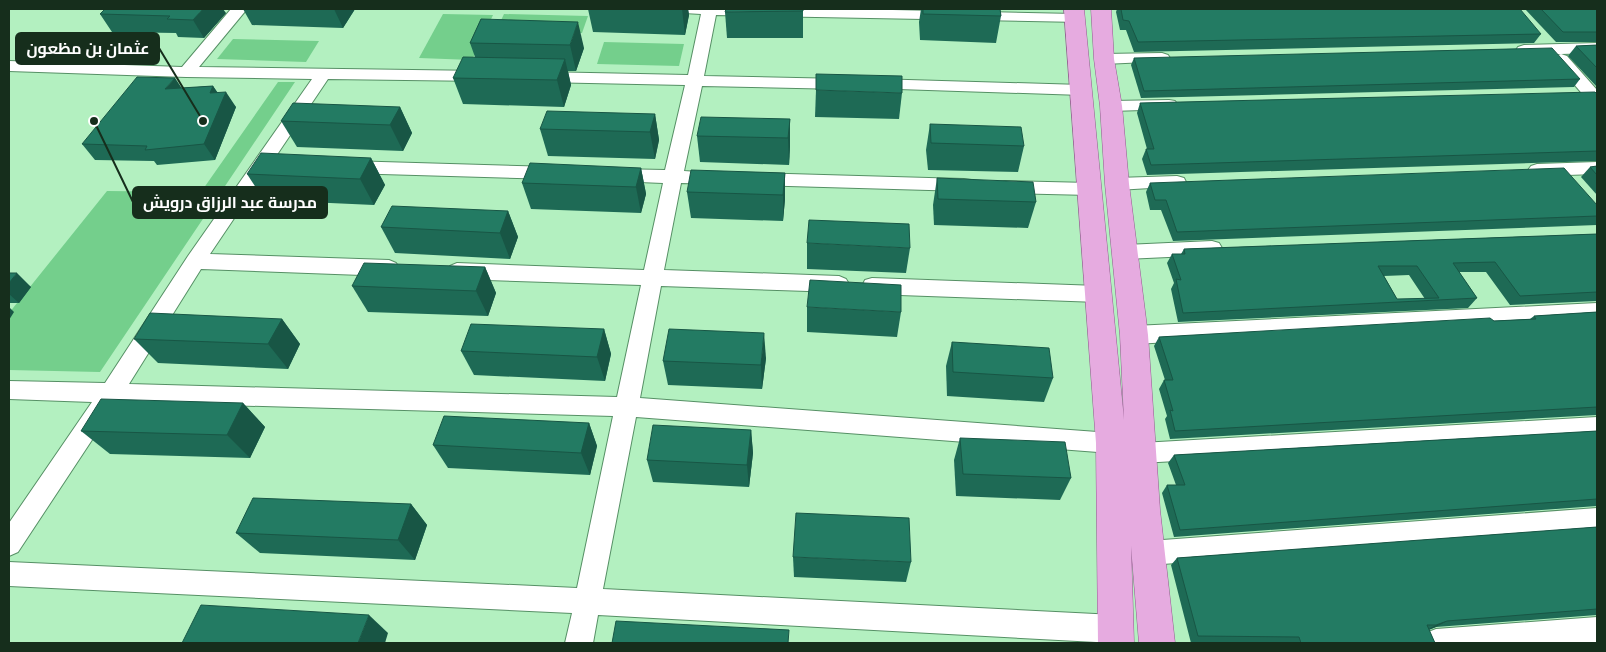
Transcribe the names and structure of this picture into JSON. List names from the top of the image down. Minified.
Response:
{"places":["مدرسة عبد الرزاق درويش","عثمان بن مظعون"]}
